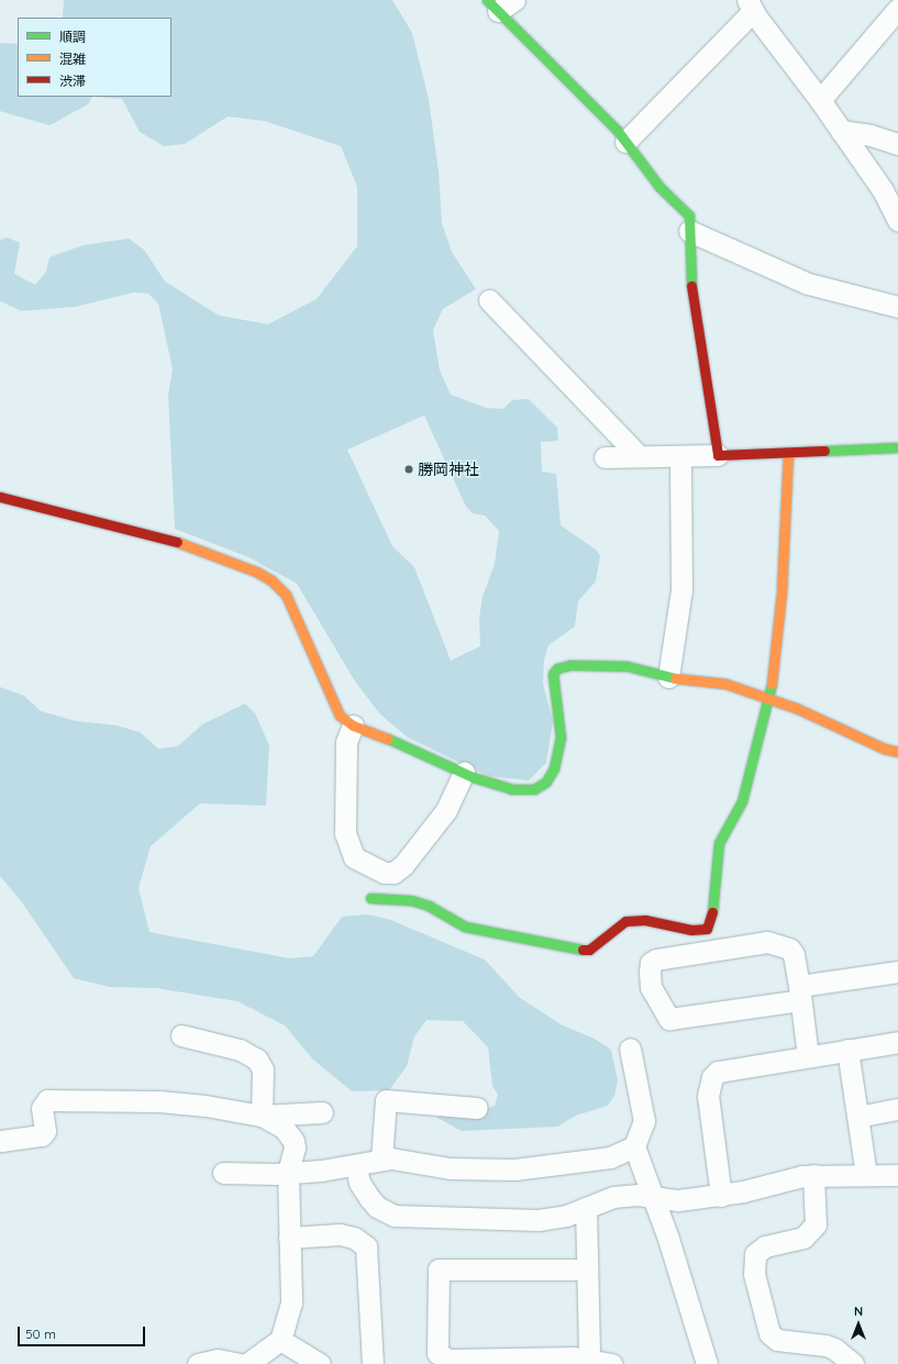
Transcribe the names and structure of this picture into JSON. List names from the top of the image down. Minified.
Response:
{"places":["勝岡神社"],"legend":["順調","混雑","渋滞"],"scale_bar":"50 m","north":"top"}
